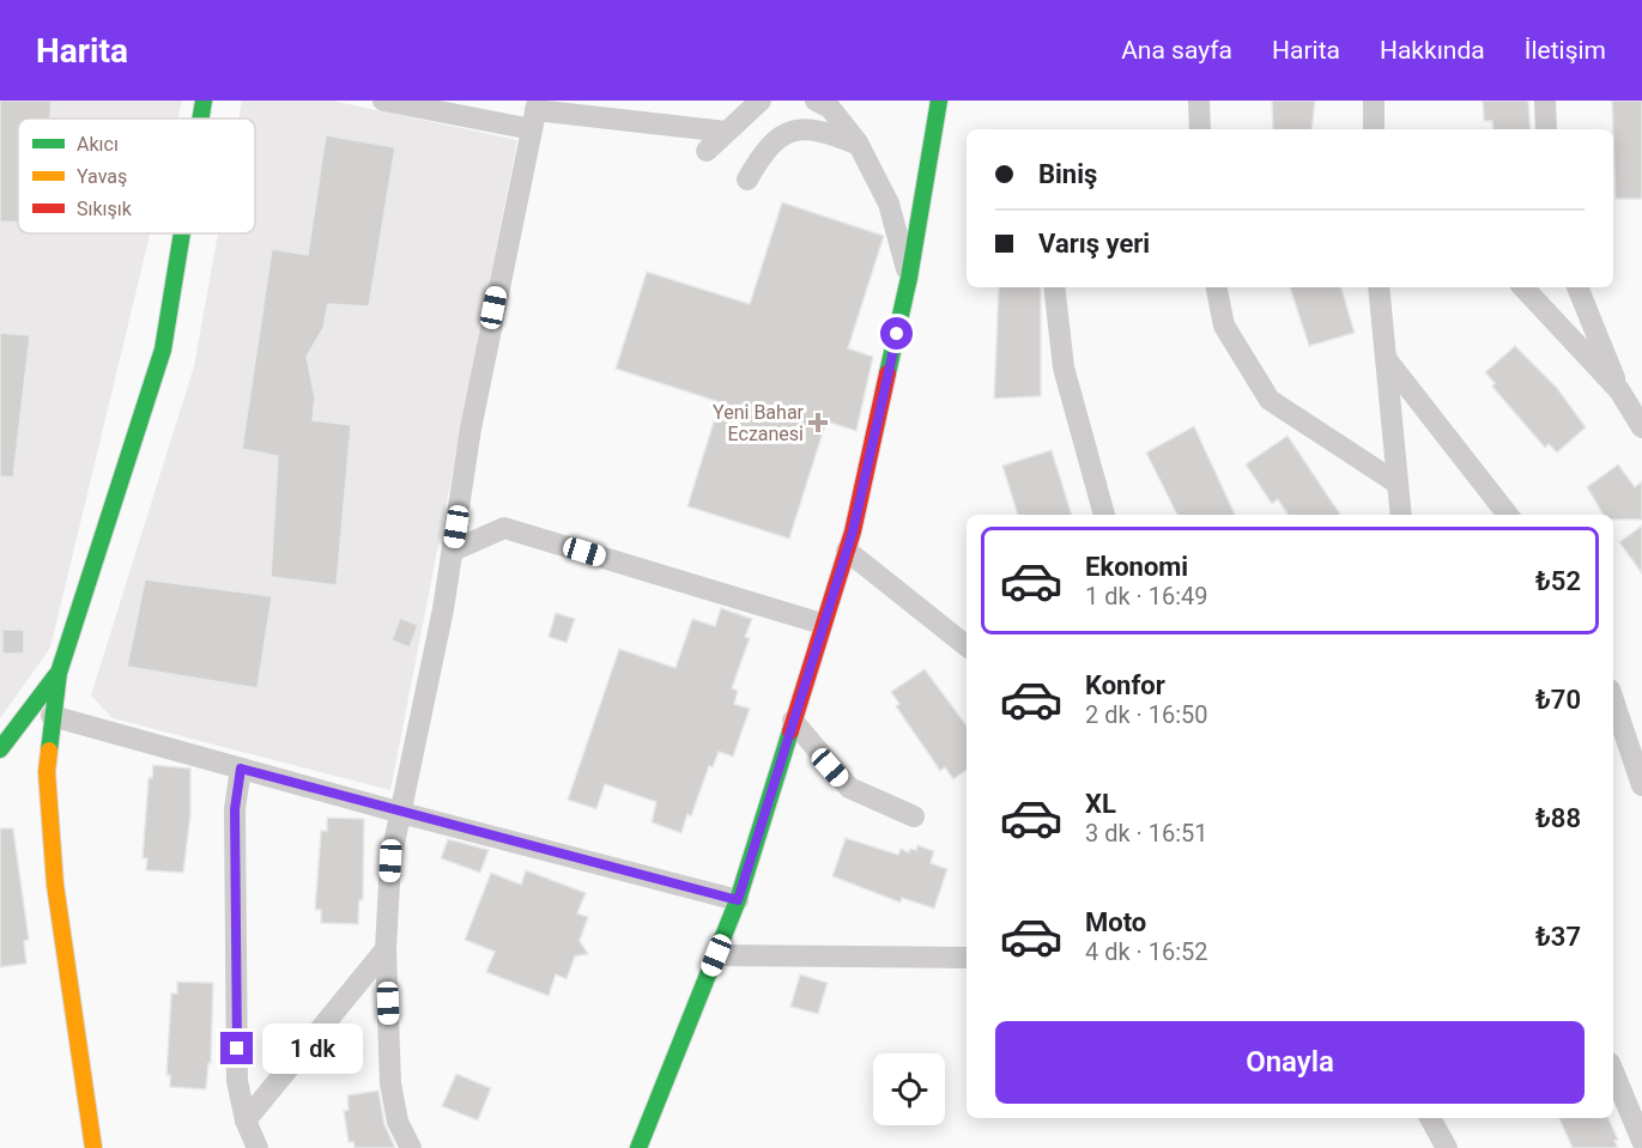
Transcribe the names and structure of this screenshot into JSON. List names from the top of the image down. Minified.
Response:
{"places":{"health":["Yeni Bahar Eczanesi"]},"legend":["Akıcı","Yavaş","Sıkışık"],"page":{"header":"Harita","nav":["Ana sayfa","Harita","Hakkında","İletişim"],"banner":["Biniş","Varış yeri"],"list":[{"name":"Ekonomi","note":"1 dk · 16:49","value":"₺52"},{"name":"Konfor","note":"2 dk · 16:50","value":"₺70"},{"name":"XL","note":"3 dk · 16:51","value":"₺88"},{"name":"Moto","note":"4 dk · 16:52","value":"₺37"}],"buttons":"Onayla","bubble":"1 dk"}}
